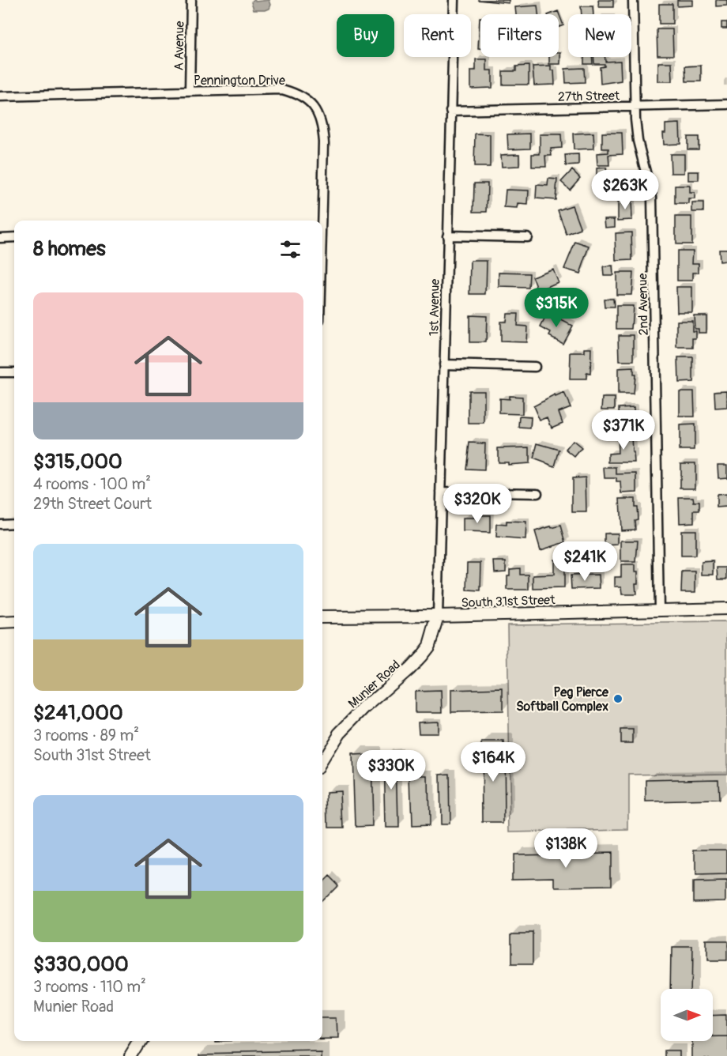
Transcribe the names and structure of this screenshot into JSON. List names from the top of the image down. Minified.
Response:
{"streets":{"street":["A Avenue","Pennington Drive","27th Street","2nd Avenue","1st Avenue","South 31st Street","Munier Road"]},"crossings":[["A Avenue","Pennington Drive"],["27th Street","2nd Avenue"],["27th Street","1st Avenue"],["2nd Avenue","South 31st Street"],["1st Avenue","South 31st Street"],["1st Avenue","Munier Road"],["South 31st Street","Munier Road"]],"places":["Peg Pierce Softball Complex"],"north":"right","page":{"chip":["Buy","Rent","Filters","New"],"price":["$263K","$315K","$371K","$320K","$241K","$164K","$330K","$138K"],"heading":"8 homes","list":[{"name":"$315,000","note":"4 rooms · 100 m² · 29th Street Court"},{"name":"$241,000","note":"3 rooms · 89 m² · South 31st Street"},{"name":"$330,000","note":"3 rooms · 110 m² · Munier Road"}]}}
